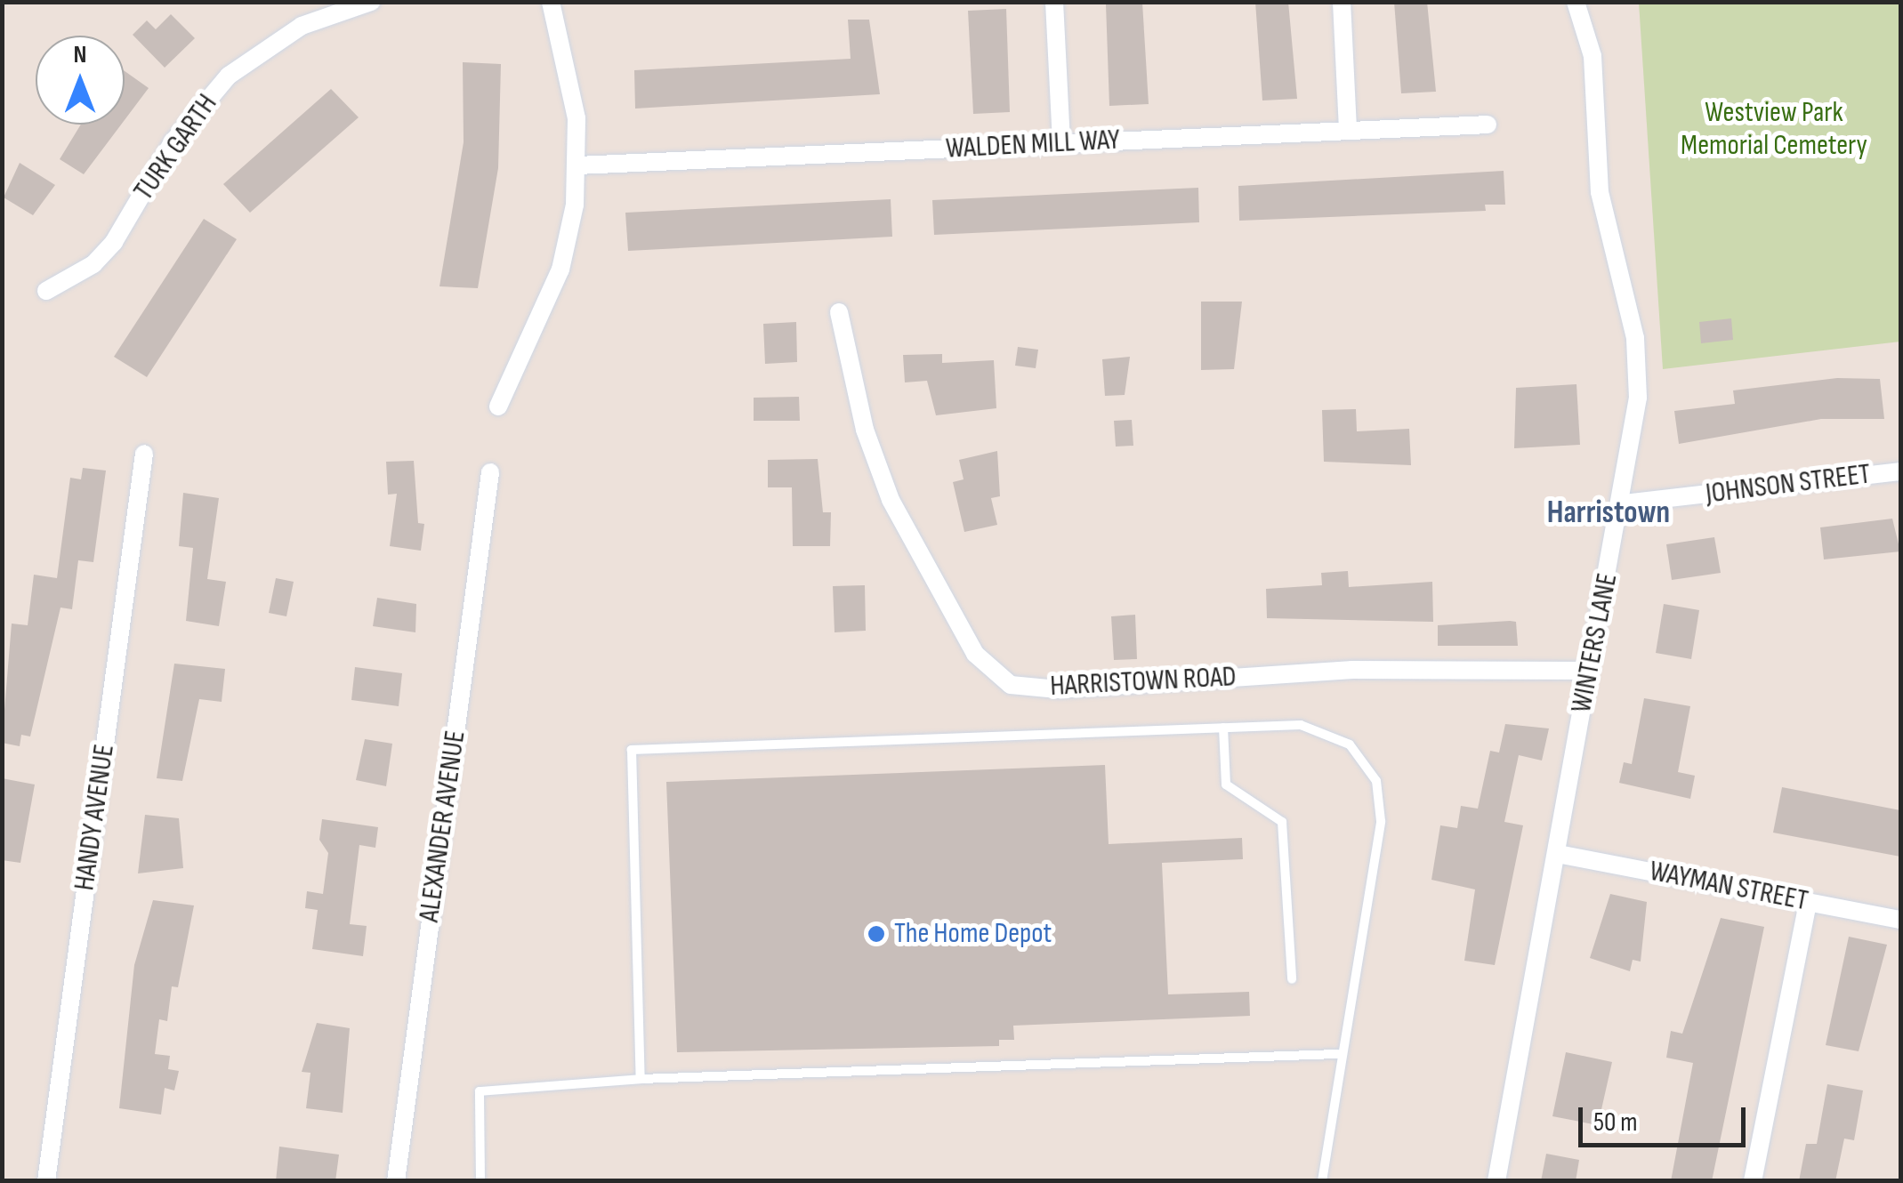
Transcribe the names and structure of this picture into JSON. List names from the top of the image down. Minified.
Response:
{"streets":{"street":["WALDEN MILL WAY","TURK GARTH","JOHNSON STREET","WINTERS LANE","HARRISTOWN ROAD","HANDY AVENUE","ALEXANDER AVENUE","WAYMAN STREET"]},"crossings":[["JOHNSON STREET","WINTERS LANE"],["WINTERS LANE","HARRISTOWN ROAD"],["WINTERS LANE","WAYMAN STREET"]],"districts":["Harristown"],"parks":["Westview Park Memorial Cemetery"],"places":["The Home Depot"],"scale_bar":"50 m","north":"top"}
